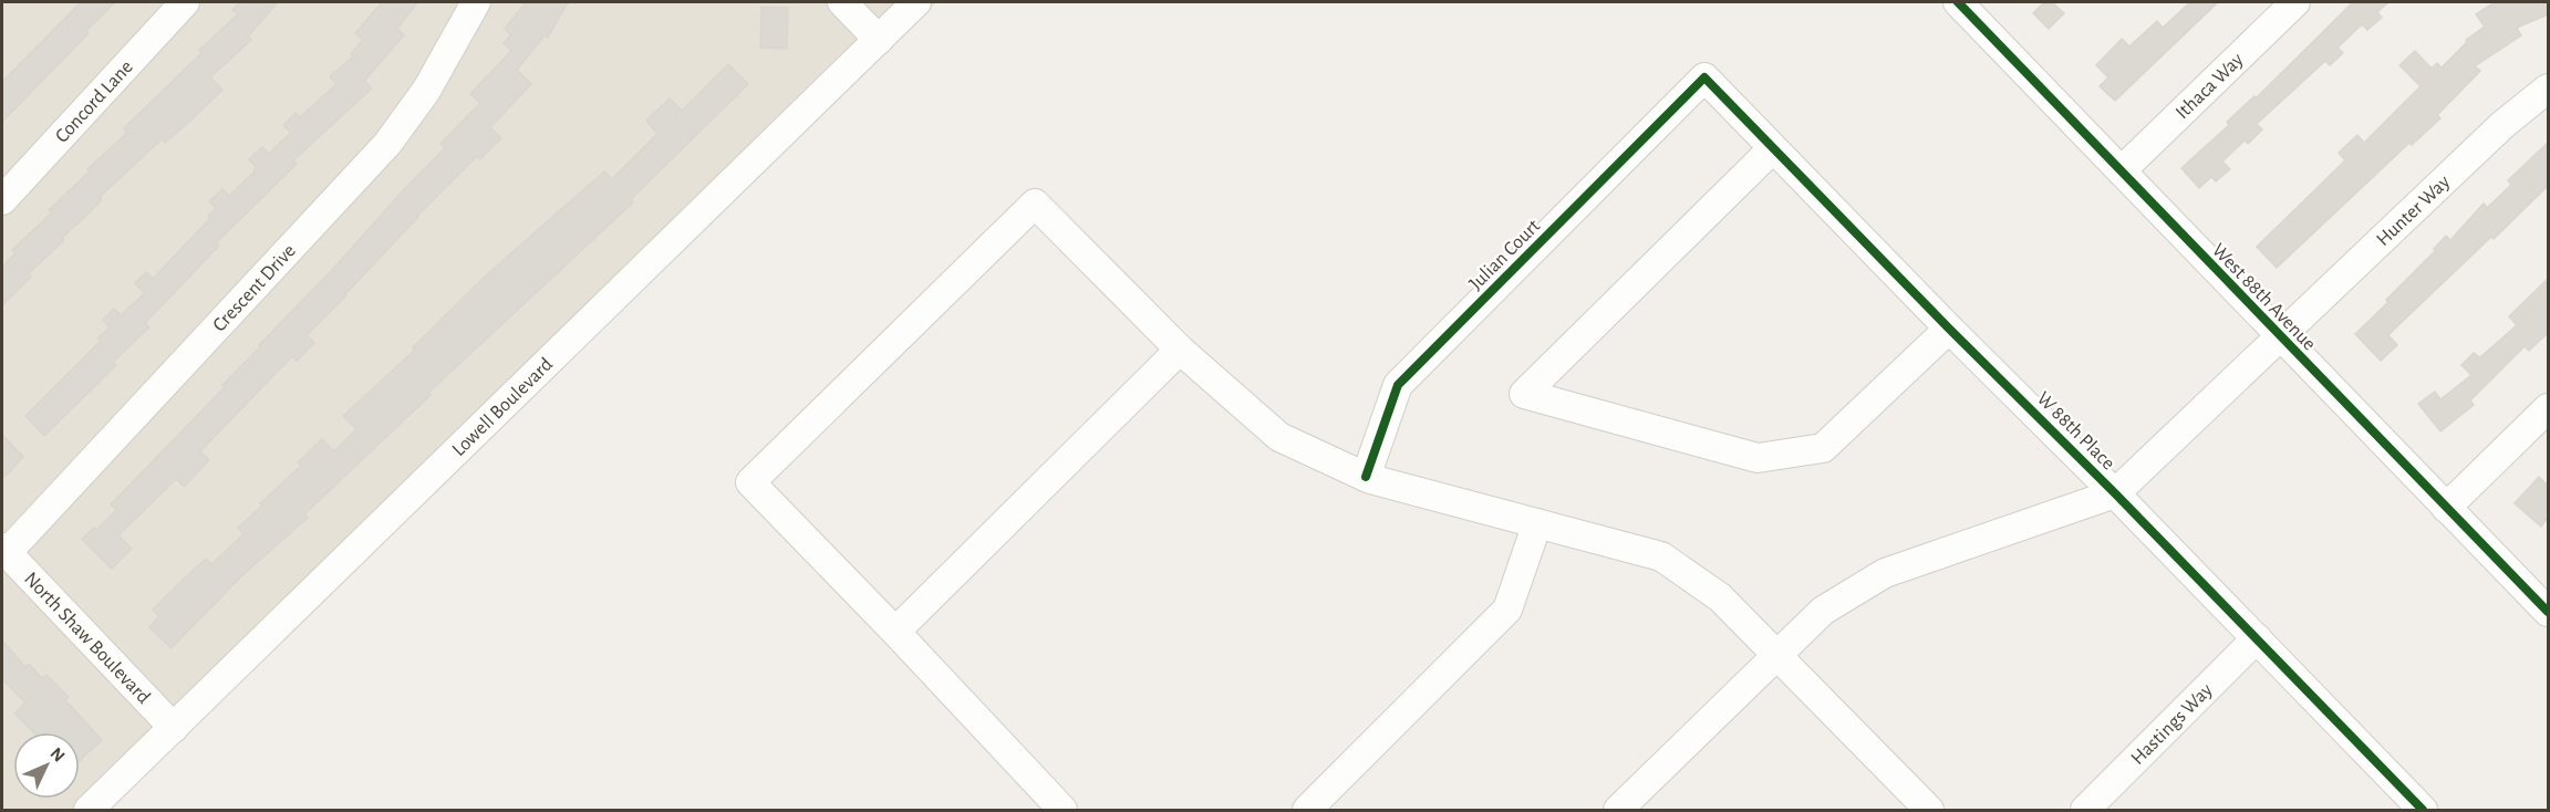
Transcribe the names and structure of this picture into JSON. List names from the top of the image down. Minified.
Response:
{"streets":{"street":["Ithaca Way","Concord Lane","Hunter Way","Julian Court","Crescent Drive","West 88th Avenue","Lowell Boulevard","W 88th Place","North Shaw Boulevard","Hastings Way"]},"crossings":[["Ithaca Way","West 88th Avenue"],["Hunter Way","West 88th Avenue"],["Hunter Way","W 88th Place"],["Julian Court","W 88th Place"],["Crescent Drive","North Shaw Boulevard"],["Lowell Boulevard","North Shaw Boulevard"],["W 88th Place","Hastings Way"]],"north":"top right"}
